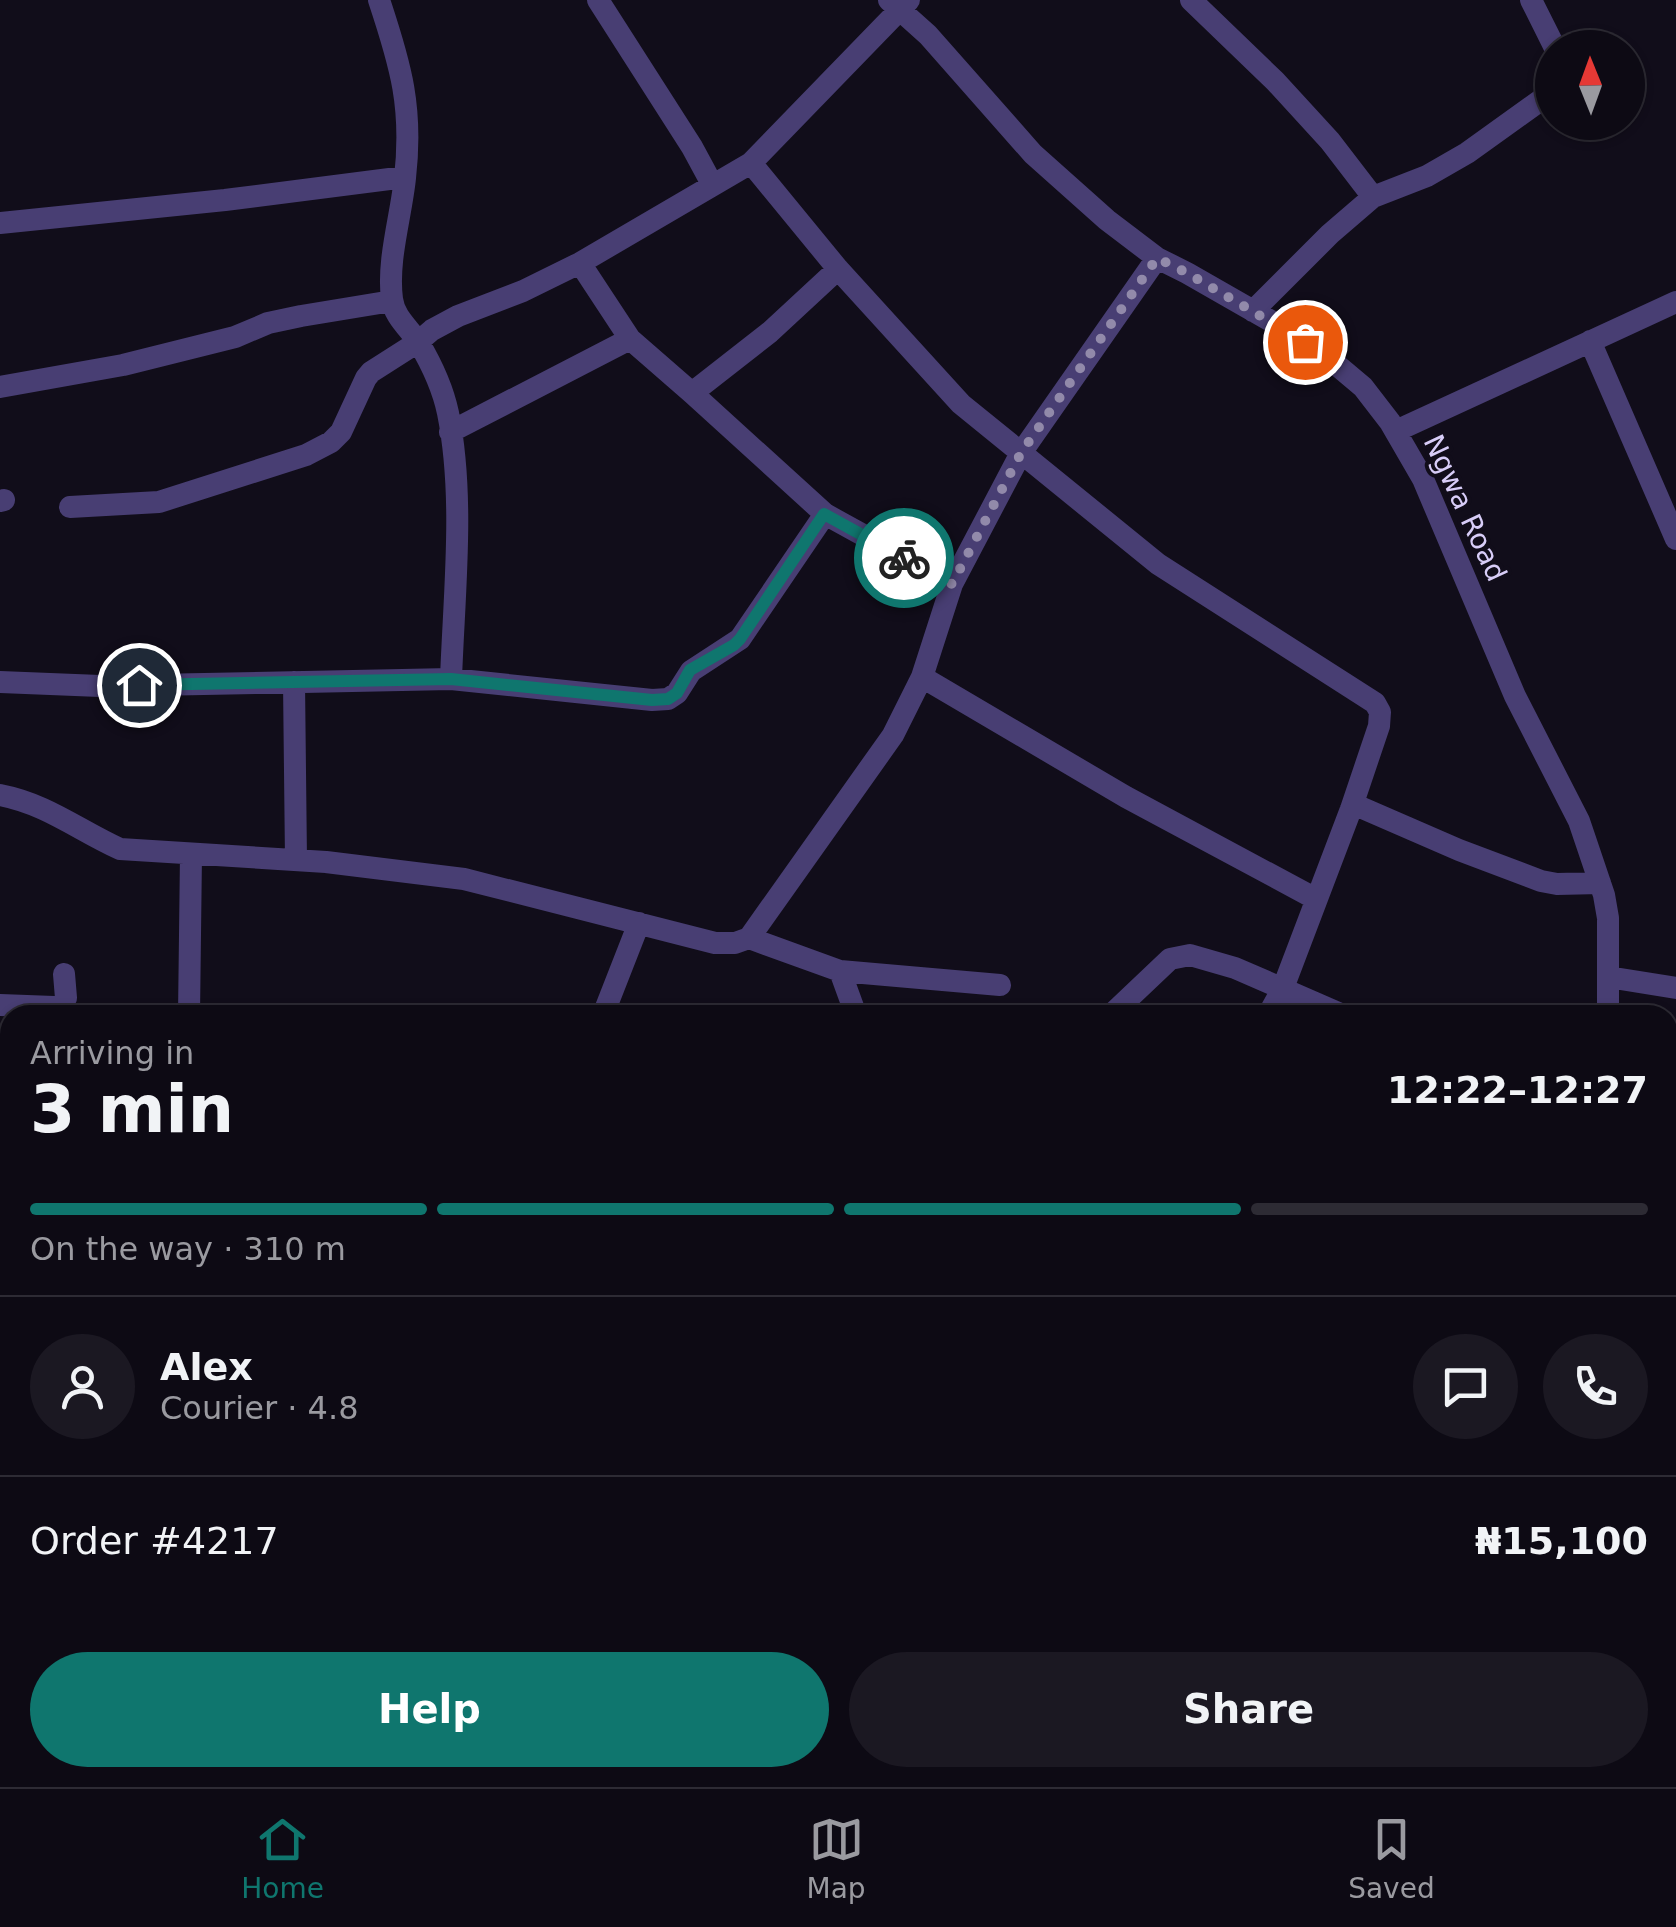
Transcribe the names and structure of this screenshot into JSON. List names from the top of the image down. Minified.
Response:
{"streets":{"street":["Ngwa Road"]},"north":"top","page":{"heading":["3 min","Arriving in","12:22–12:27"],"panel":["Alex","Courier · 4.8","Order #4217","₦15,100"],"bar":"On the way · 310 m","buttons":["Help","Share"],"tabs":["Home","Map","Saved"]}}
